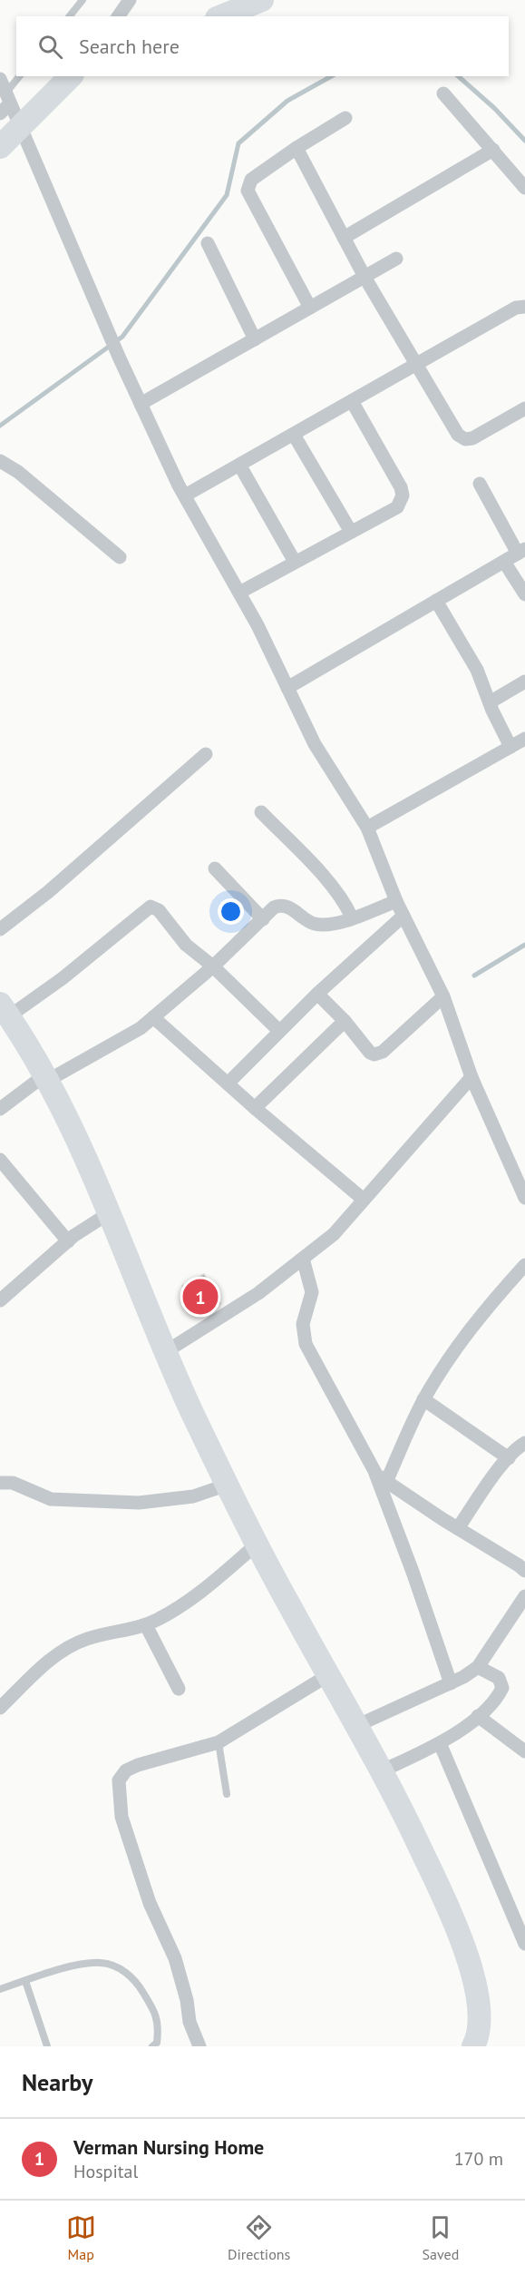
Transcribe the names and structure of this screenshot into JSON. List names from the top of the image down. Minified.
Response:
{"page":{"search":"Search here","pins":"1","heading":"Nearby","list":[{"mark":"1","name":"Verman Nursing Home","note":"Hospital","value":"170 m"}],"nav":["Map","Directions","Saved"]}}
